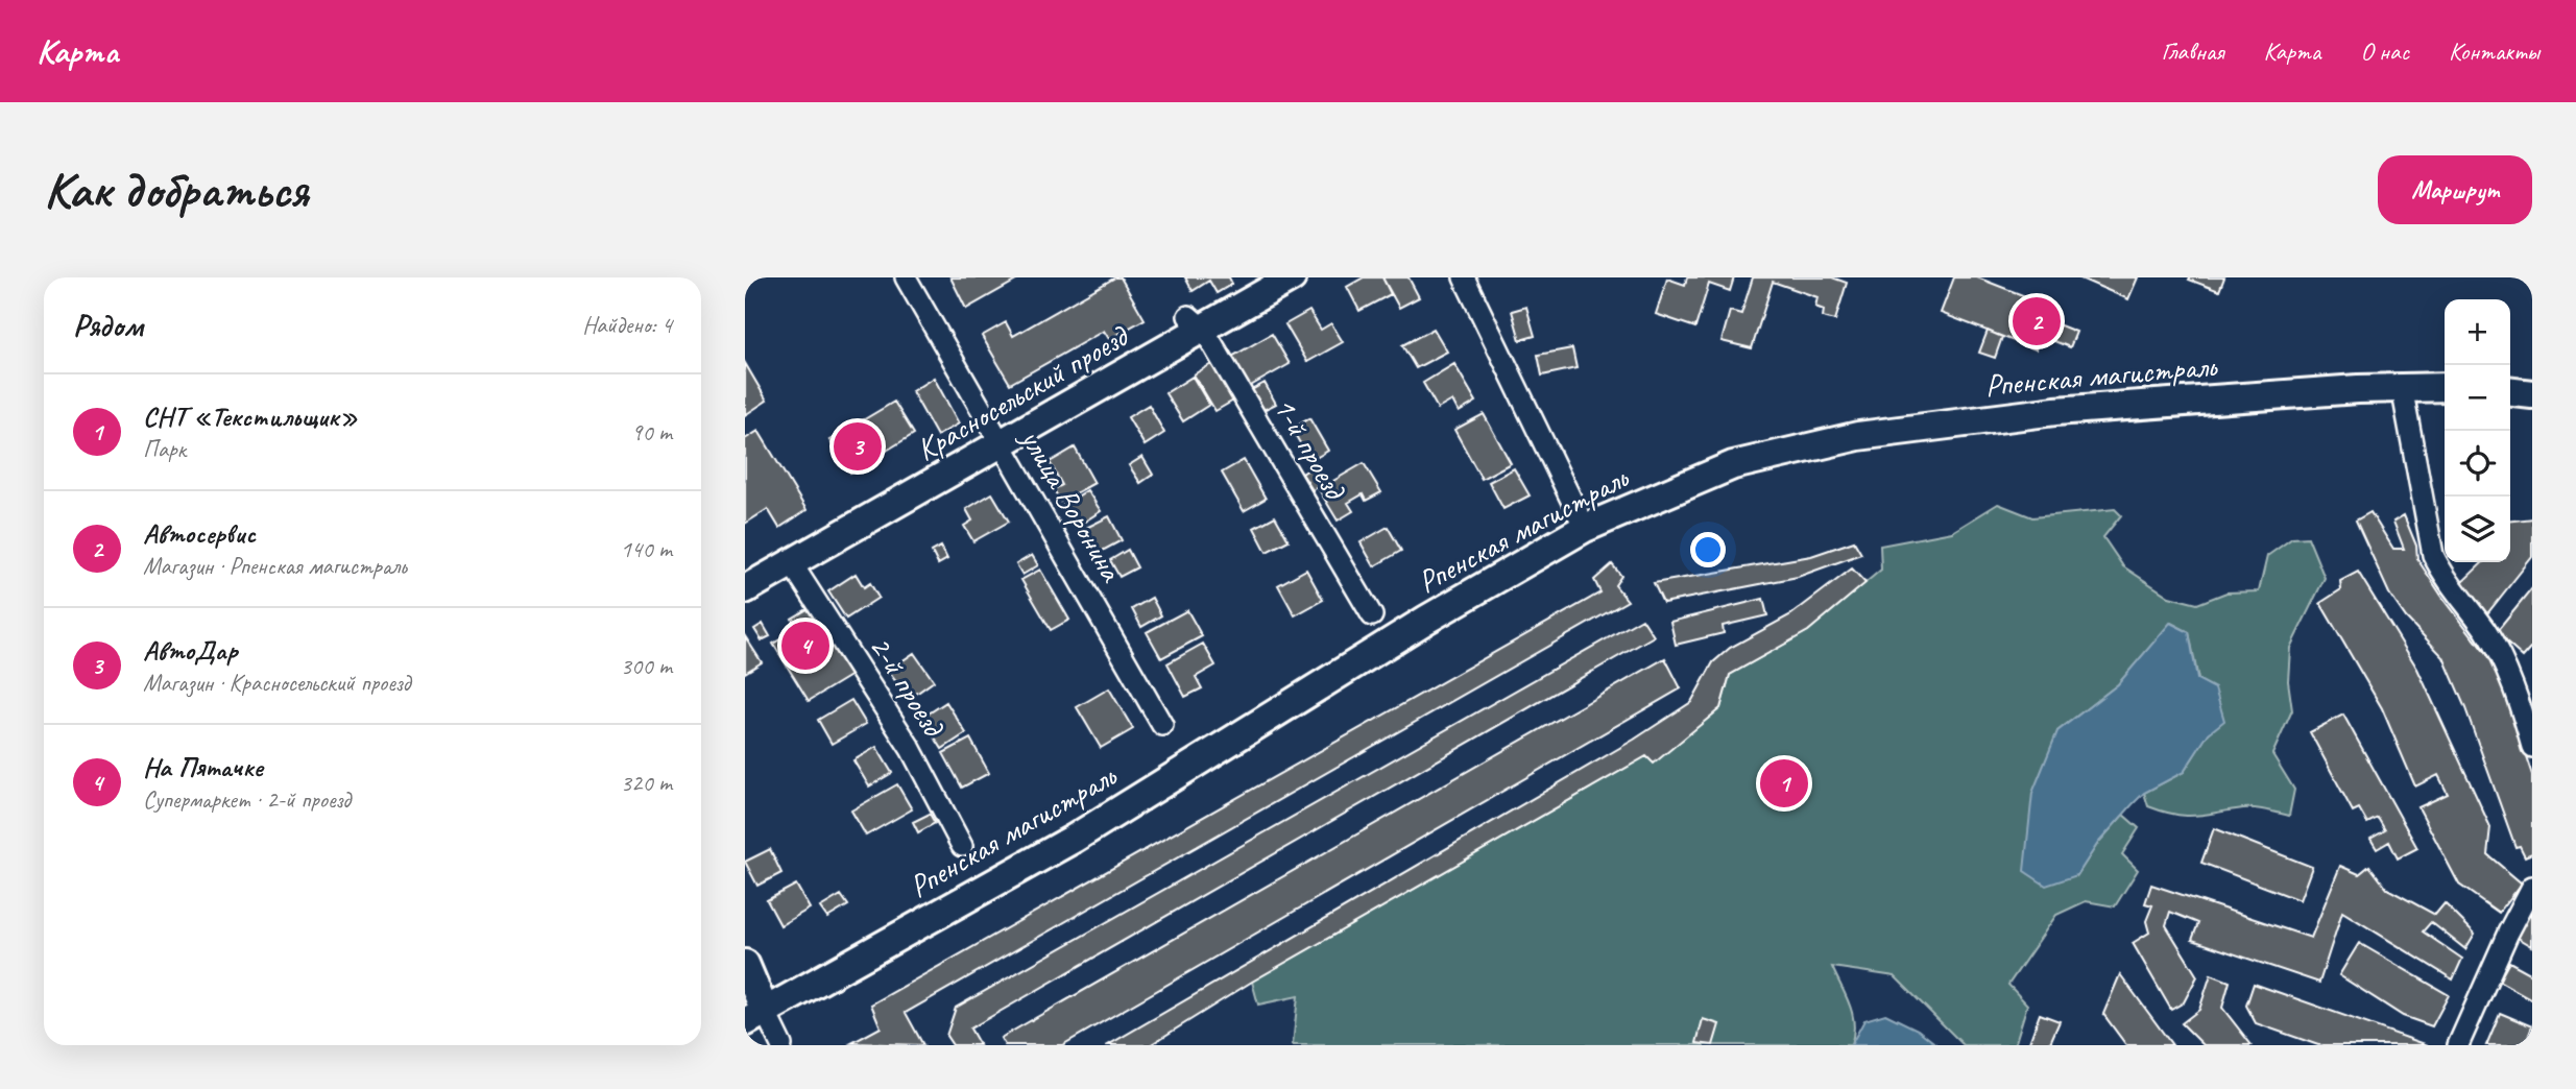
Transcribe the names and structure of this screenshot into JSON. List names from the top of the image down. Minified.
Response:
{"streets":{"main road":["Рпенская магистраль","Красносельский проезд"],"street":["1-й проезд","улица Воронина","2-й проезд"]},"crossings":[["Красносельский проезд","1-й проезд"],["Красносельский проезд","улица Воронина"],["Красносельский проезд","2-й проезд"]],"page":{"header":"Карта","nav":["Главная","Карта","О нас","Контакты"],"buttons":"Маршрут","title":"Как добраться","heading":["Рядом","Найдено: 4"],"pins":["2","3","4","1"],"map_buttons":["+","−"],"list":[{"mark":"1","name":"СНТ «Текстильщик»","note":"Парк","value":"90 m"},{"mark":"2","name":"Автосервис","note":"Магазин · Рпенская магистраль","value":"140 m"},{"mark":"3","name":"АвтоДар","note":"Магазин · Красносельский проезд","value":"300 m"},{"mark":"4","name":"На Пятачке","note":"Супермаркет · 2-й проезд","value":"320 m"}]}}
